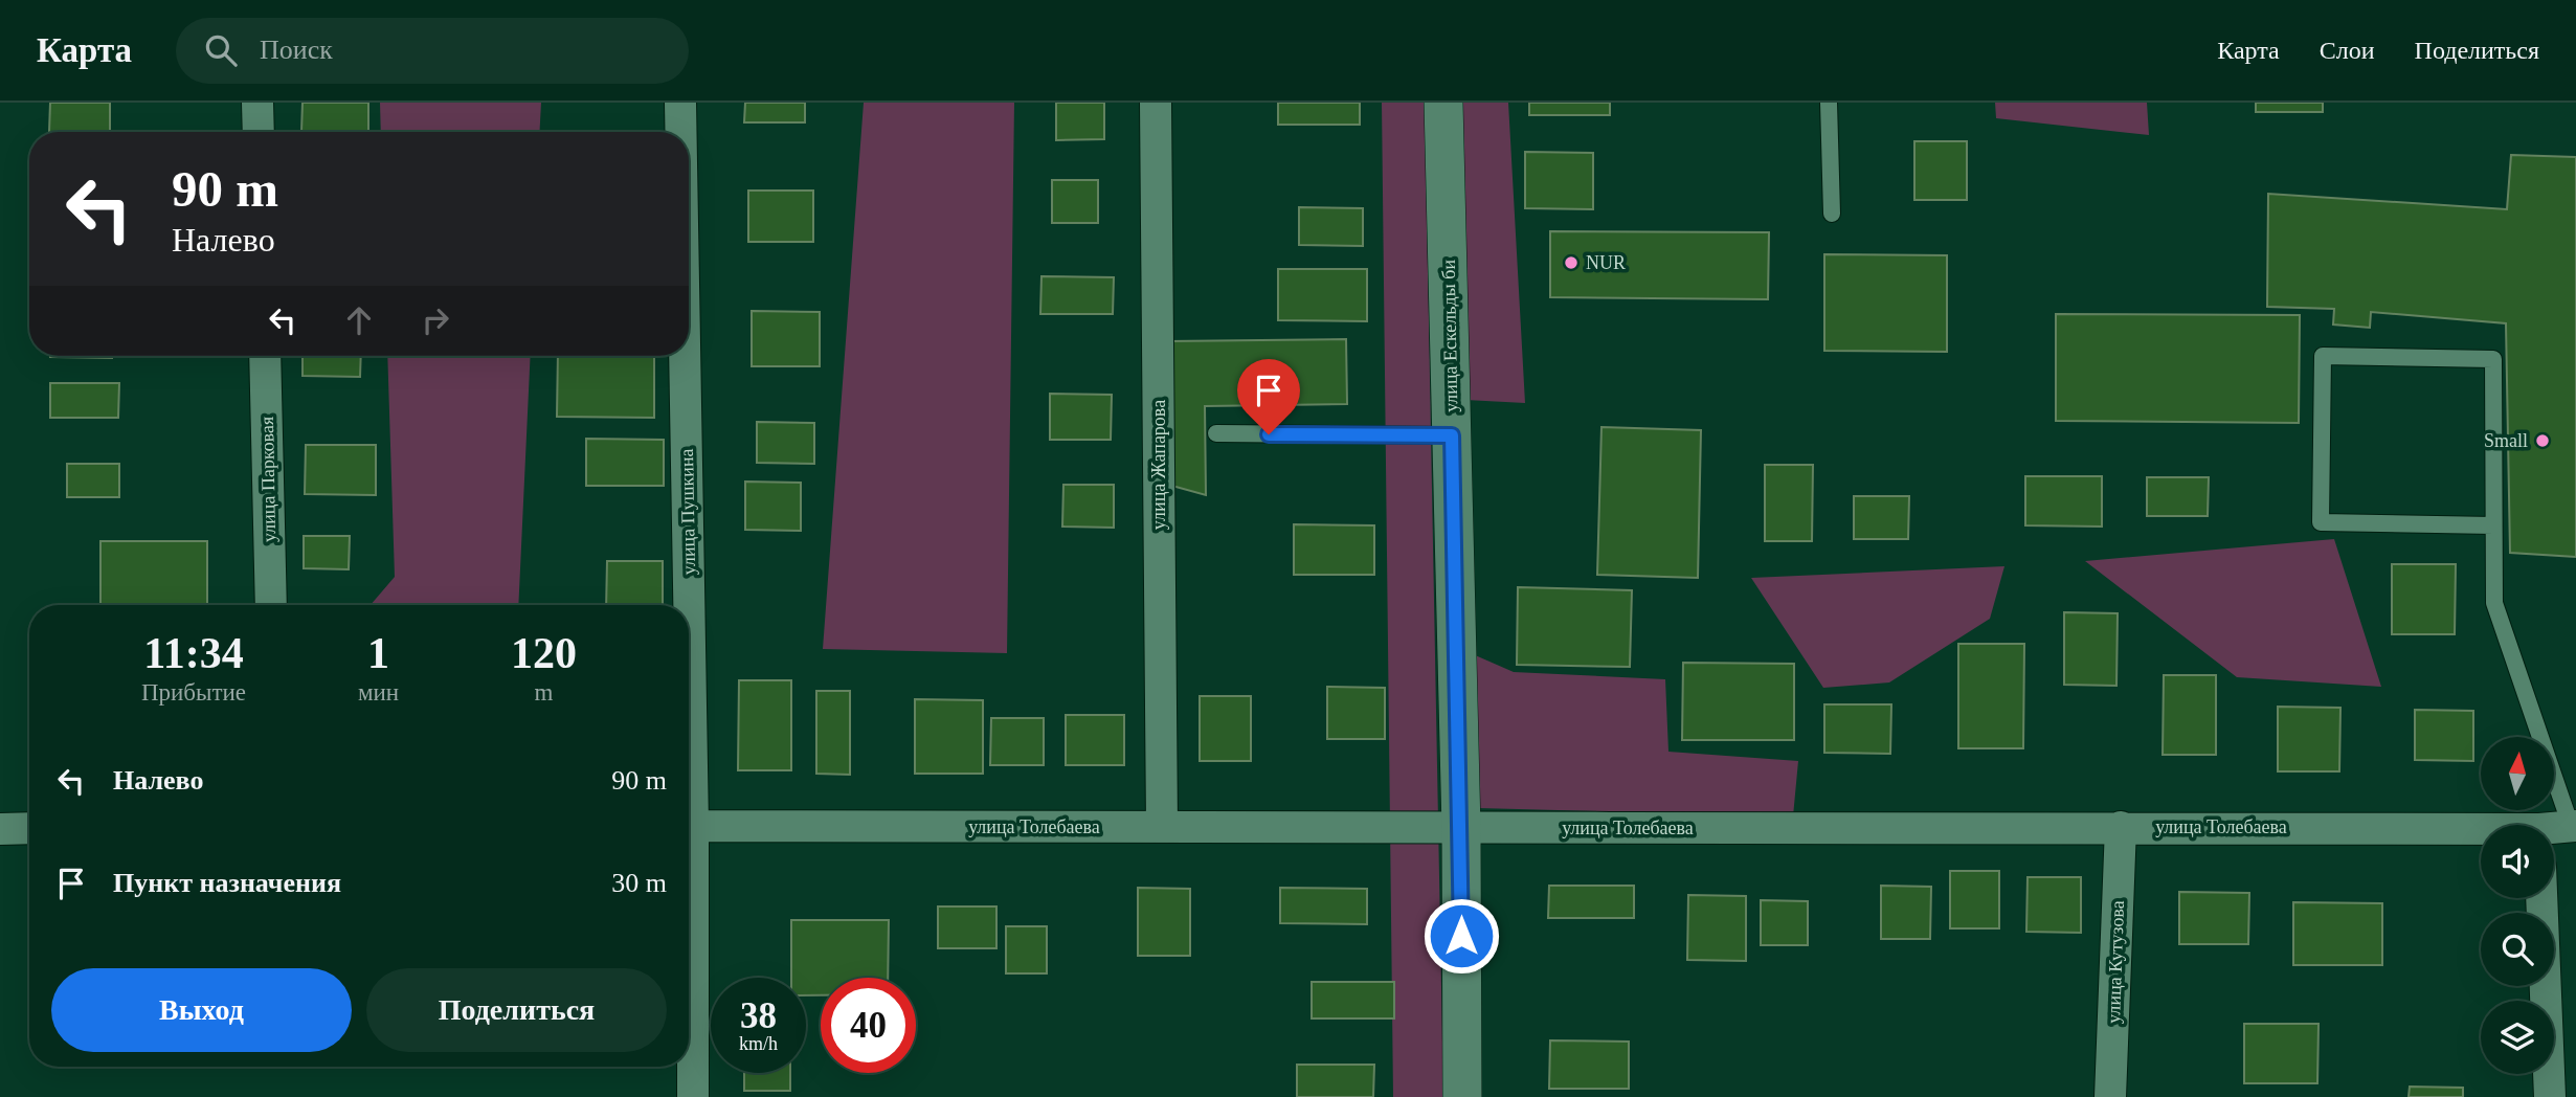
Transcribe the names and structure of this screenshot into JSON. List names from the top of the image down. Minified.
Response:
{"streets":{"street":["улица Ескельды би","улица Жапарова","улица Парковая","улица Пушкина","улица Толебаева","улица Кутузова"]},"crossings":[["улица Ескельды би","улица Толебаева"],["улица Жапарова","улица Толебаева"],["улица Толебаева","улица Кутузова"]],"places":["NUR","Small"],"north":"top","page":{"header":"Карта","search":"Поиск","nav":["Карта","Слои","Поделиться"],"turn":["90 m","Налево"],"eta":["11:34","Прибытие","1","мин","120","m"],"list":[{"name":"Налево","value":"90 m"},{"name":"Пункт назначения","value":"30 m"}],"buttons":["Выход","Поделиться"],"speed":"38 km/h","limit":"40"}}
